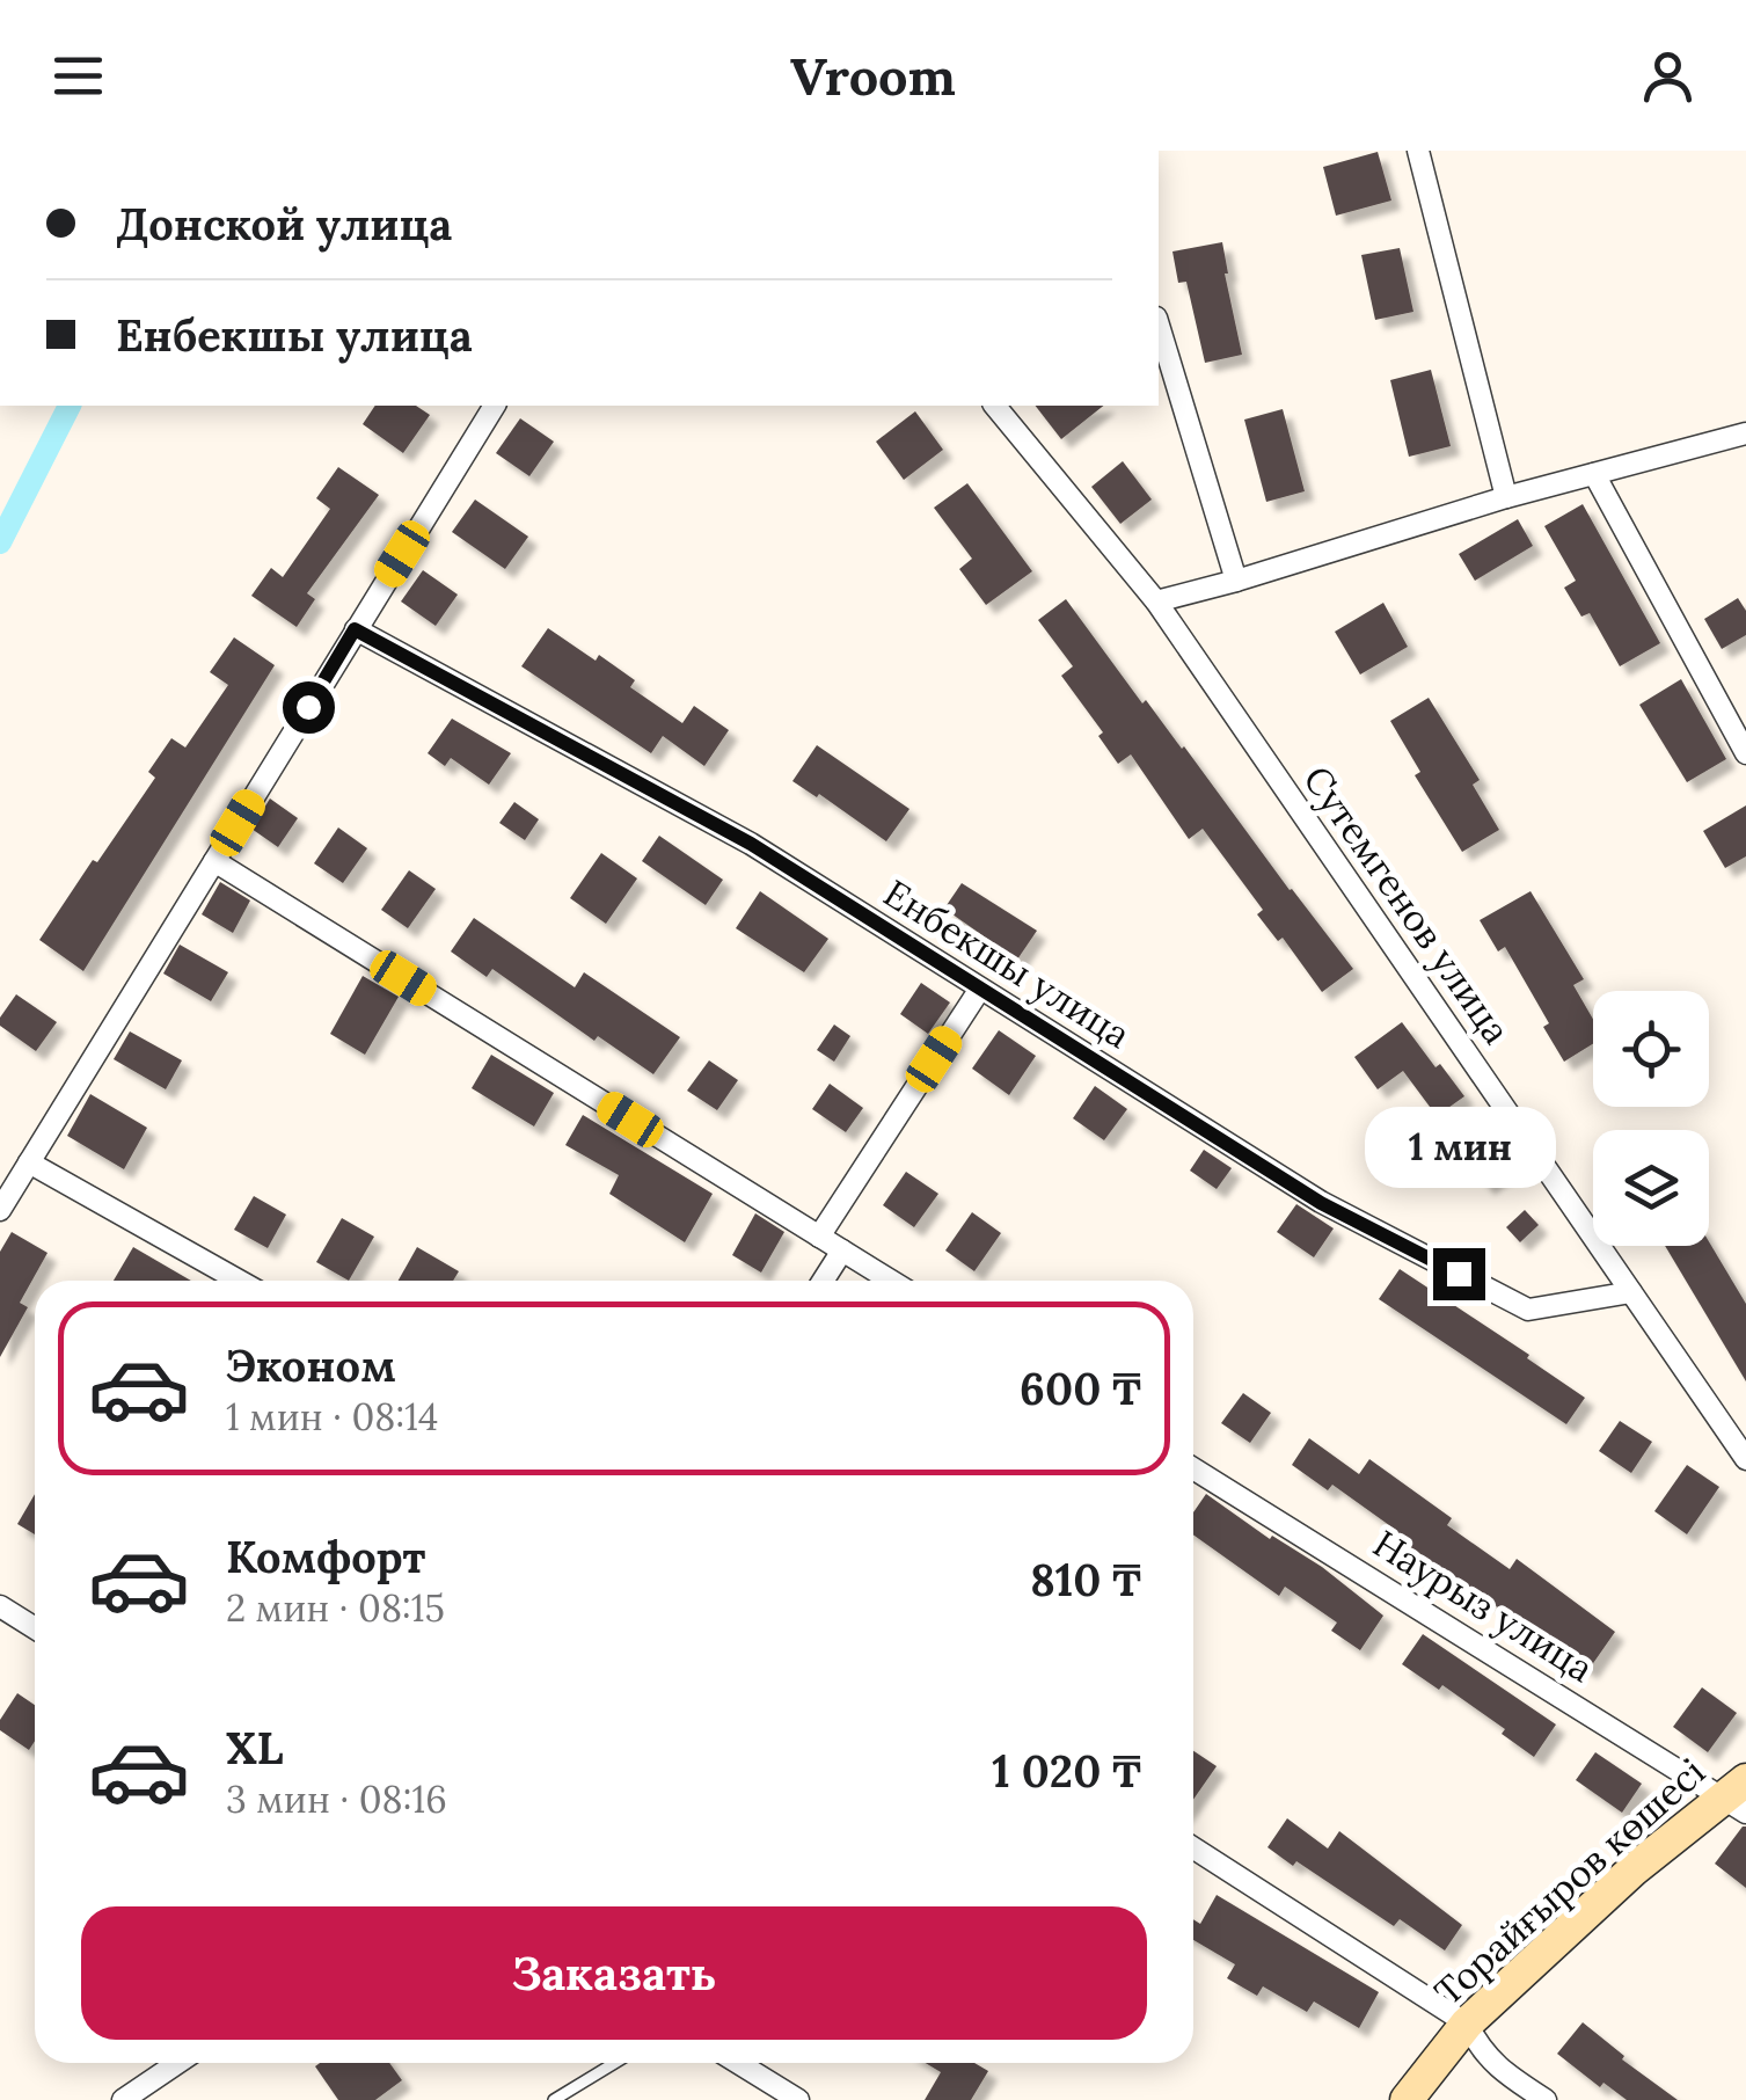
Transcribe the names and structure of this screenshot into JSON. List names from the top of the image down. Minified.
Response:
{"streets":{"street":["Сутемгенов улица","Енбекшы улица","Наурыз улица","Торайғыров көшесі"]},"crossings":[["Сутемгенов улица","Енбекшы улица"],["Наурыз улица","Торайғыров көшесі"]],"page":{"header":"Vroom","banner":["Донской улица","Енбекшы улица"],"bubble":"1 мин","list":[{"name":"Эконом","note":"1 мин · 08:14","value":"600 ₸"},{"name":"Комфорт","note":"2 мин · 08:15","value":"810 ₸"},{"name":"XL","note":"3 мин · 08:16","value":"1 020 ₸"}],"buttons":"Заказать"}}
